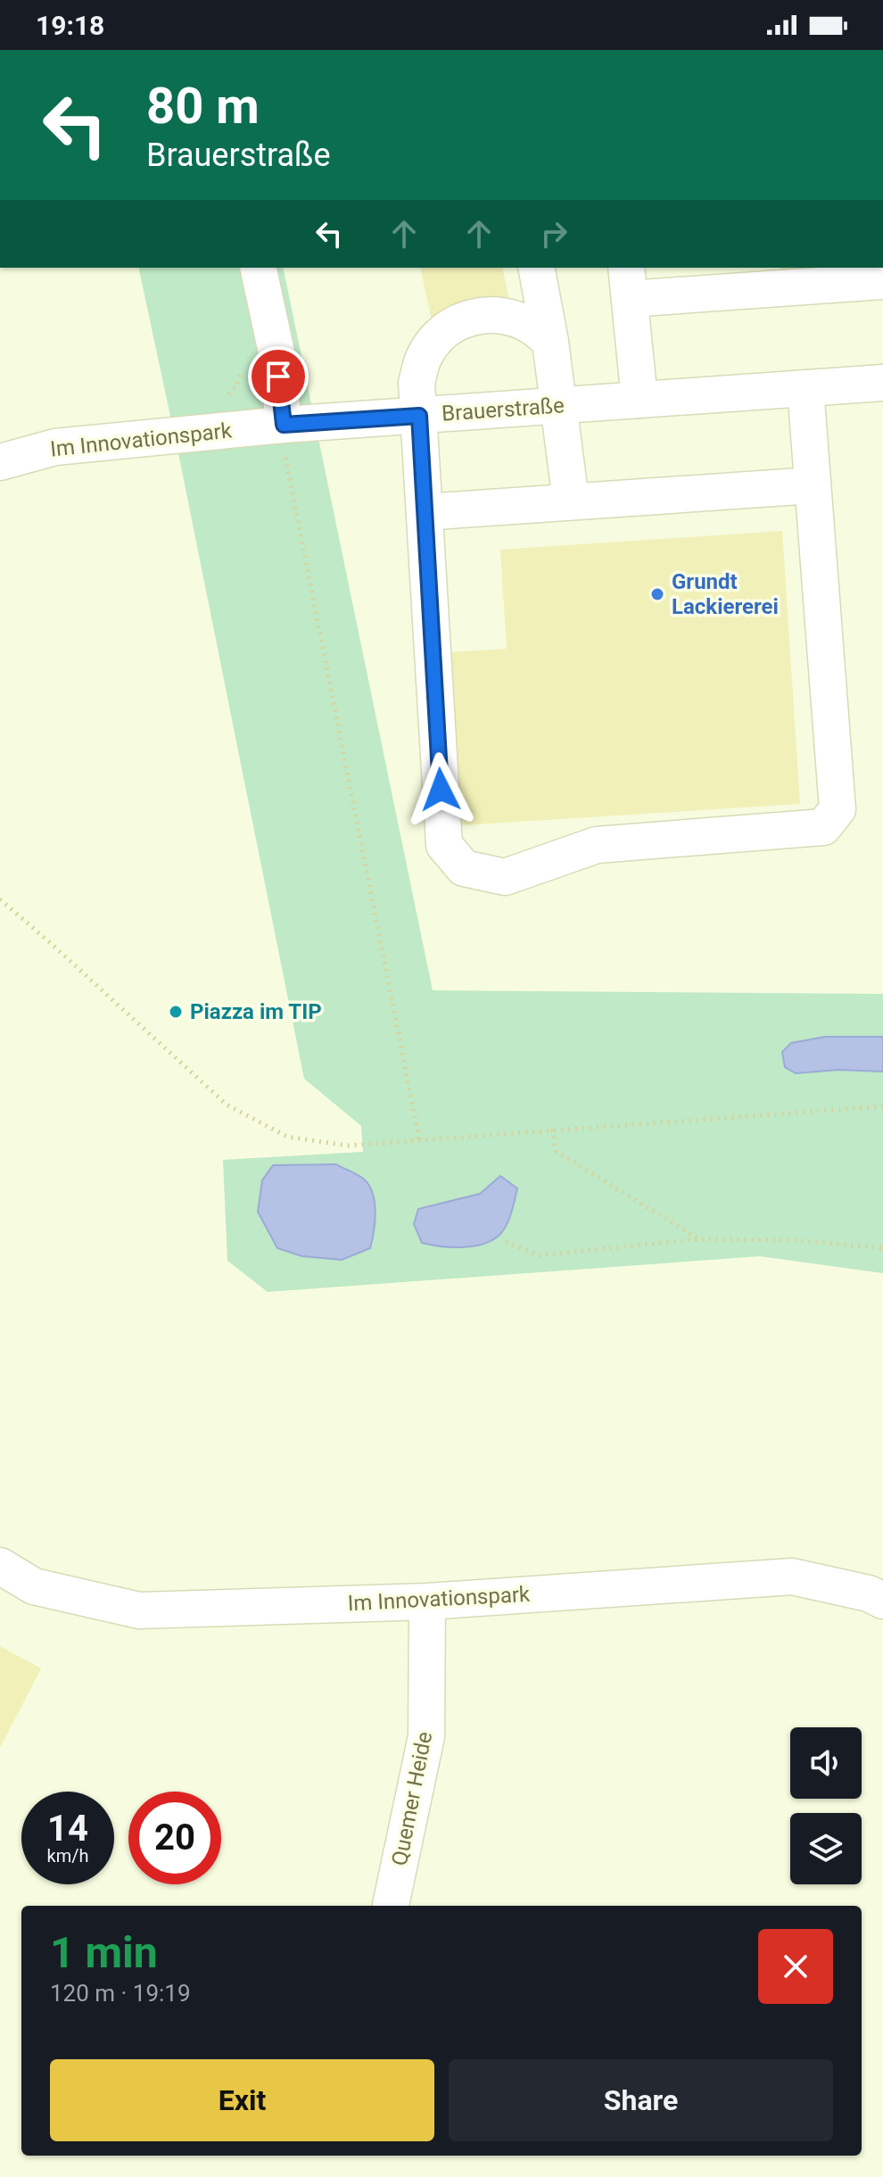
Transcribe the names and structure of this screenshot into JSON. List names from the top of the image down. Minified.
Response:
{"streets":{"street":["Brauerstraße","Im Innovationspark","Quemer Heide"]},"crossings":[["Brauerstraße","Im Innovationspark"],["Im Innovationspark","Quemer Heide"]],"places":["Grundt Lackiererei","Piazza im TIP"],"page":{"status":"19:18","turn":["80 m","Brauerstraße"],"speed":"14 km/h","limit":"20","heading":["1 min","120 m · 19:19"],"buttons":["Exit","Share"]}}
